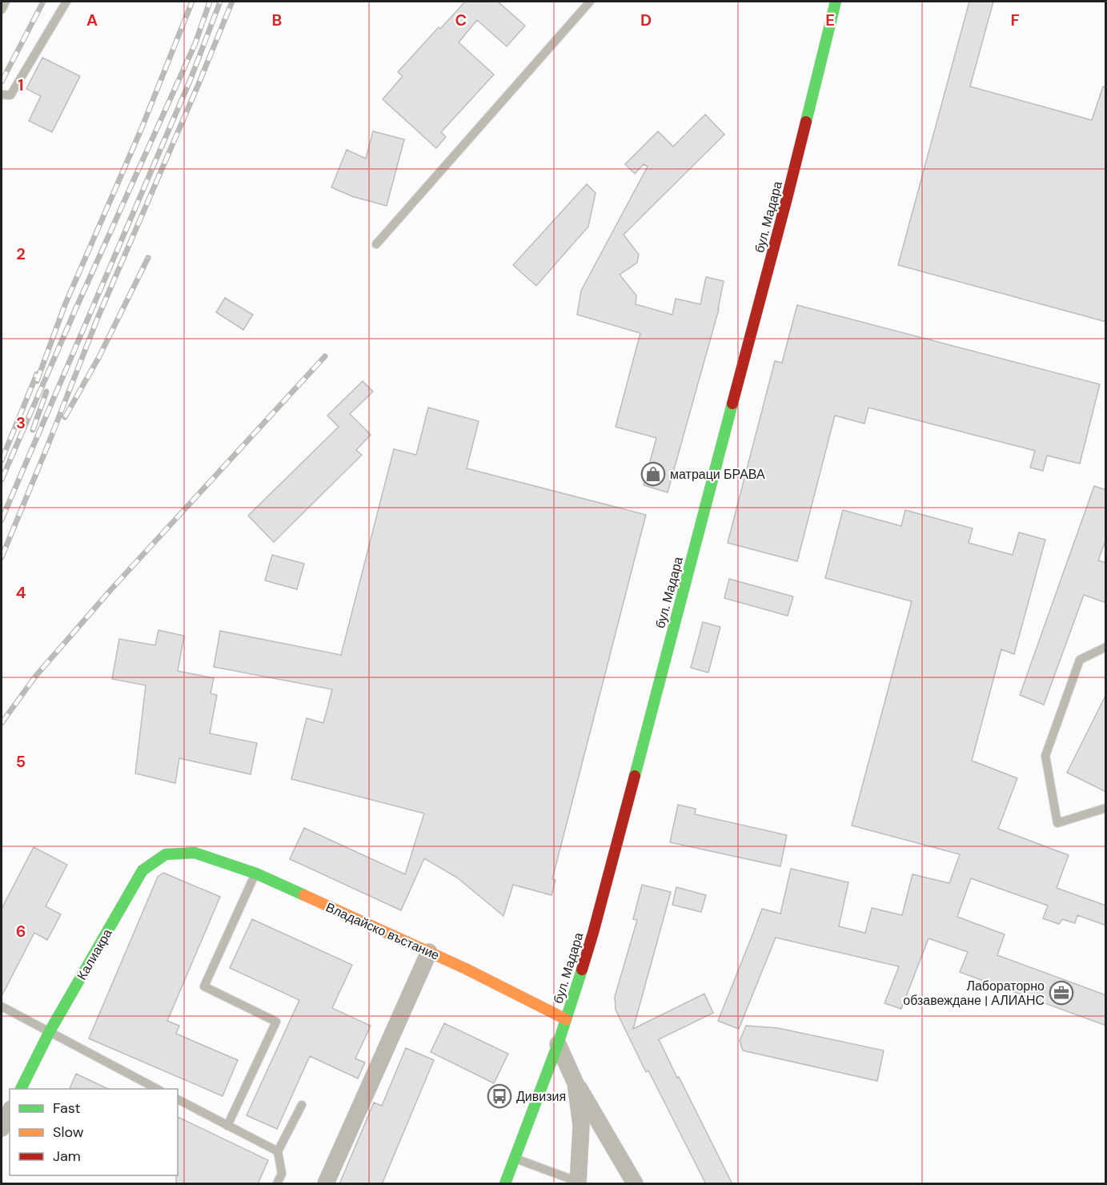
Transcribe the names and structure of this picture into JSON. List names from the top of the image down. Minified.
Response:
{"streets":{"main road":["бул. Мадара","Владайско въстание","Калиакра"]},"crossings":[["бул. Мадара","Владайско въстание"],["Владайско въстание","Калиакра"]],"places":{"shop":["матраци БРАВА"],"office":["Лабораторно обзавеждане | АЛИАНС"],"bus stop":["Дивизия"]},"legend":["Fast","Slow","Jam"],"grid":{"columns":["A","B","C","D","E","F"],"rows":["1","2","3","4","5","6"]}}
